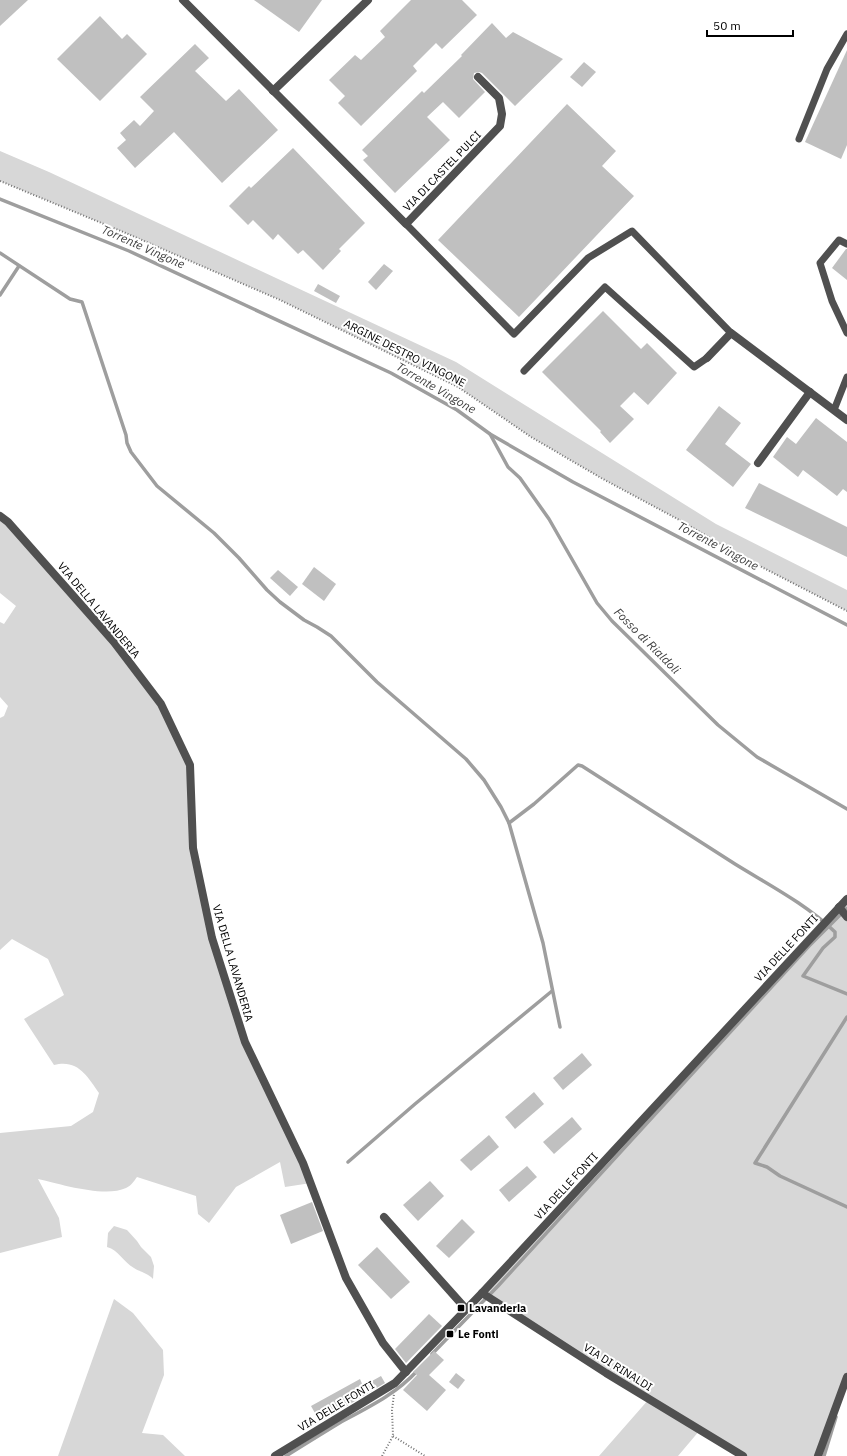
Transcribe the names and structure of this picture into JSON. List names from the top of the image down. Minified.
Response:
{"streets":{"street":["VIA DI CASTEL PULCI","VIA DELLA LAVANDERIA","VIA DELLE FONTI","VIA DI RINALDI"],"path":["ARGINE DESTRO VINGONE"]},"crossings":[["VIA DELLA LAVANDERIA","VIA DELLE FONTI"],["VIA DELLE FONTI","VIA DI RINALDI"]],"water":["Torrente Vingone","Fosso di Rialdoli"],"places":{"transit":["Lavanderia","Le Fonti"]},"scale_bar":"50 m"}
